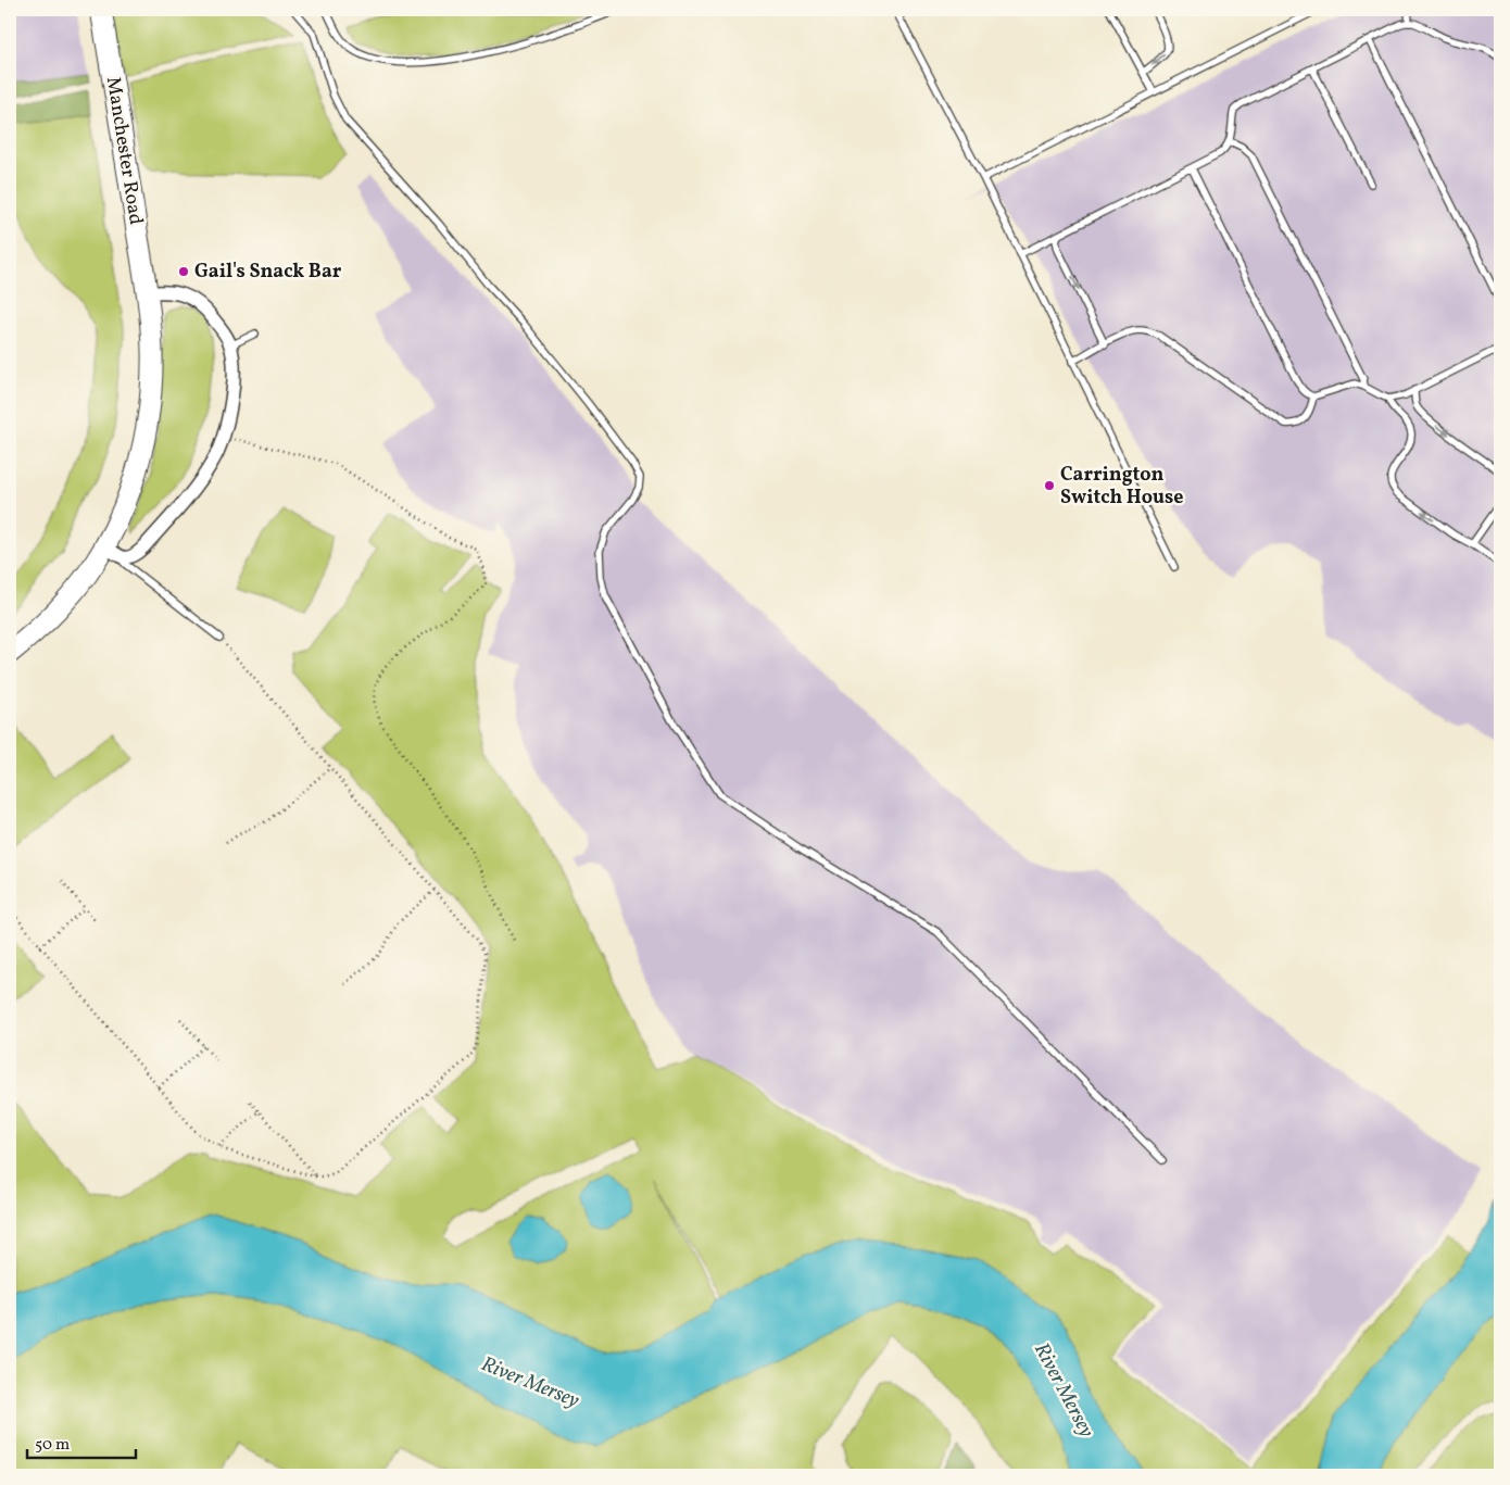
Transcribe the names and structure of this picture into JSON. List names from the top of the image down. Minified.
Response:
{"streets":{"main road":["Manchester Road"]},"water":["River Mersey"],"places":["Gail's Snack Bar","Carrington Switch House"],"scale_bar":"50 m"}
